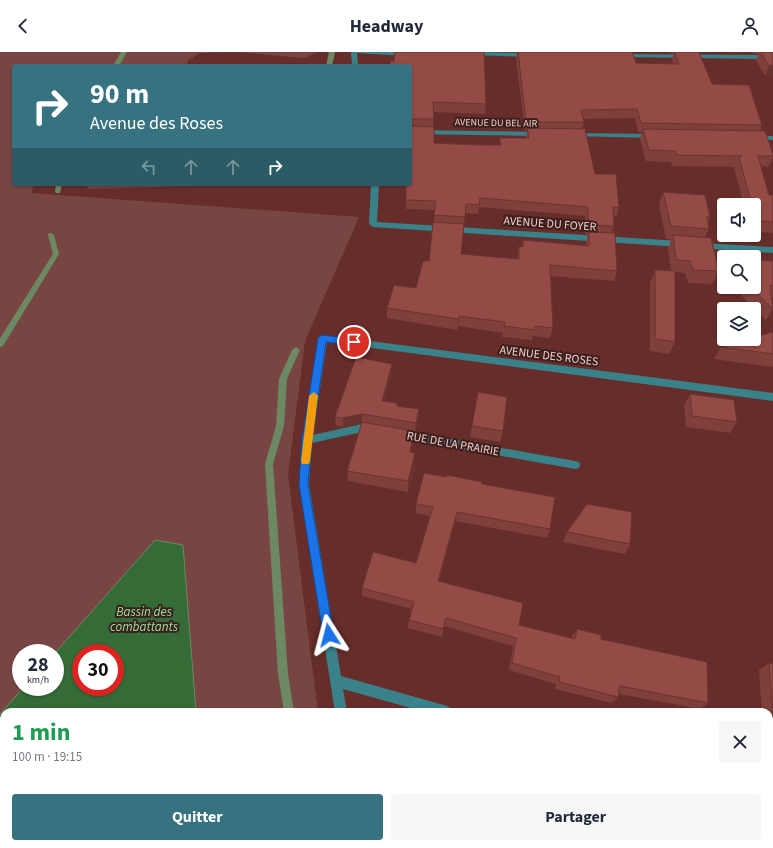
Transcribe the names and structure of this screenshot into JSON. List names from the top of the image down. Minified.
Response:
{"streets":{"street":["AVENUE DU BEL AIR","AVENUE DU FOYER","AVENUE DES ROSES","RUE DE LA PRAIRIE"]},"crossings":[["AVENUE DES ROSES","RUE DE LA PRAIRIE"]],"water":["Bassin des combattants"],"page":{"header":"Headway","turn":["90 m","Avenue des Roses"],"speed":"28 km/h","limit":"30","heading":["1 min","100 m · 19:15"],"buttons":["Quitter","Partager"]}}
